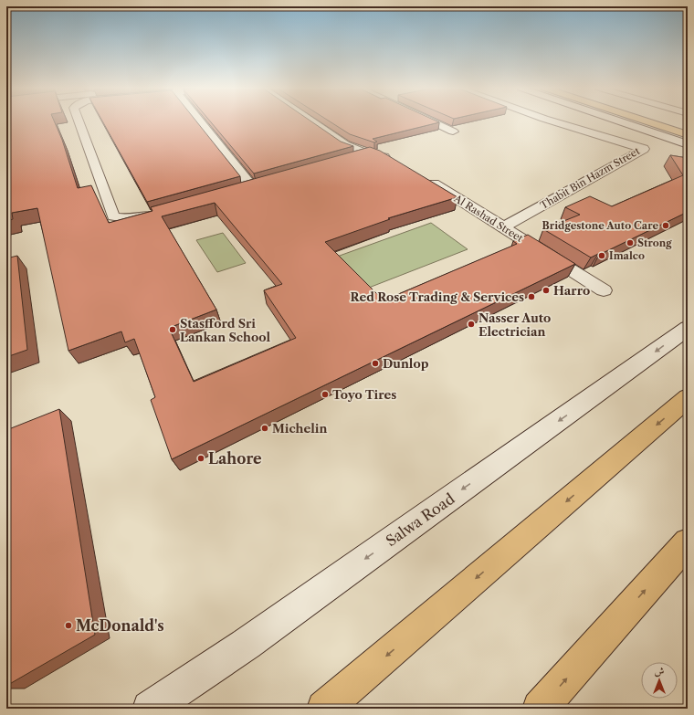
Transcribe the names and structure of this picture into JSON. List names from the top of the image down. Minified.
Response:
{"streets":{"street":["Thabit Bin Hazm Street","Al Rashad Street","Salwa Road"]},"crossings":[["Thabit Bin Hazm Street","Al Rashad Street"]],"one_way":["Salwa Road"],"places":["Bridgestone Auto Care","Strong","Imalco","Harro","Red Rose Trading & Services","Nasser Auto Electrician","Stasfford Sri Lankan School","Dunlop","Toyo Tires","Michelin","Lahore","McDonald's"],"north":"top"}
